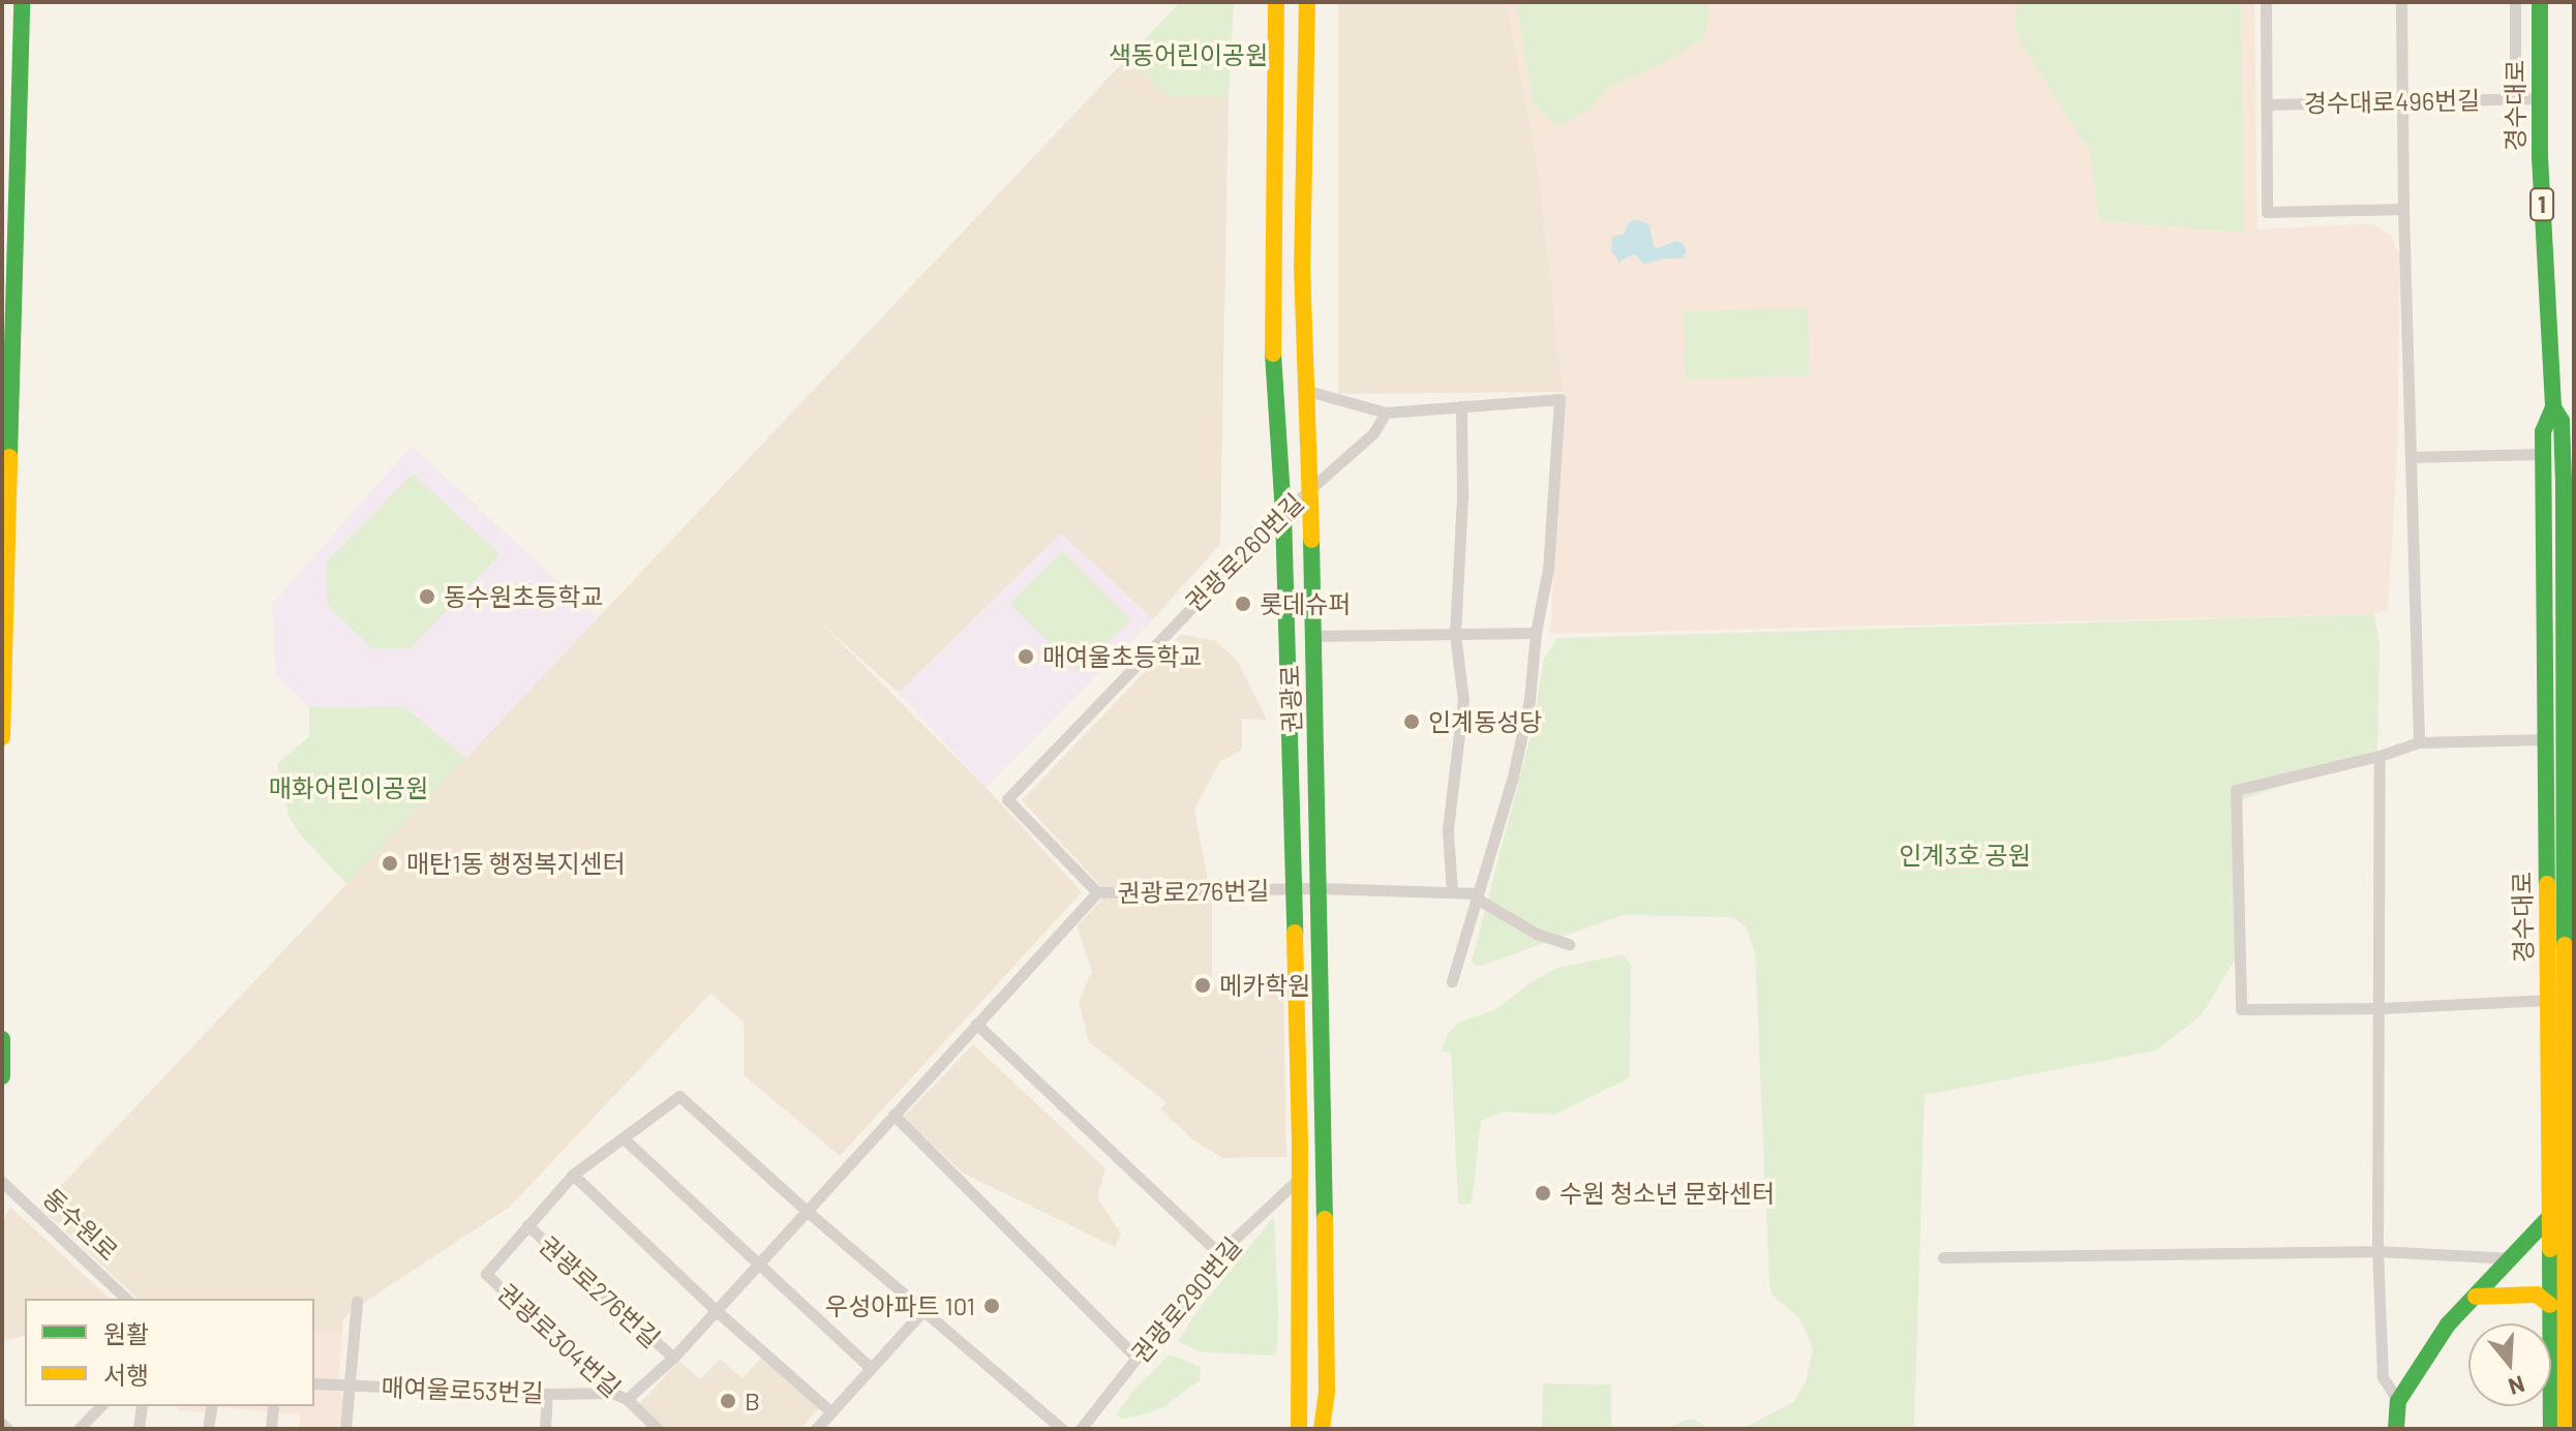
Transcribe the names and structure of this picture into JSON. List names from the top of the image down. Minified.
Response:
{"streets":{"street":["경수대로496번길","경수대로","1","권광로260번길","권광로","권광로276번길","동수원로","권광로290번길","권광로304번길","매여울로53번길"]},"crossings":[["경수대로496번길","경수대로"],["권광로260번길","권광로"],["권광로260번길","권광로276번길"],["권광로","권광로276번길"],["권광로","권광로290번길"],["권광로276번길","권광로304번길"],["권광로304번길","매여울로53번길"]],"parks":["색동어린이공원","매화어린이공원","인계3호 공원"],"places":["동수원초등학교","롯데슈퍼","매여울초등학교","인계동성당","매탄1동 행정복지센터","메카학원","수원 청소년 문화센터","우성아파트 101","B"],"legend":["원활","서행"],"north":"bottom"}
